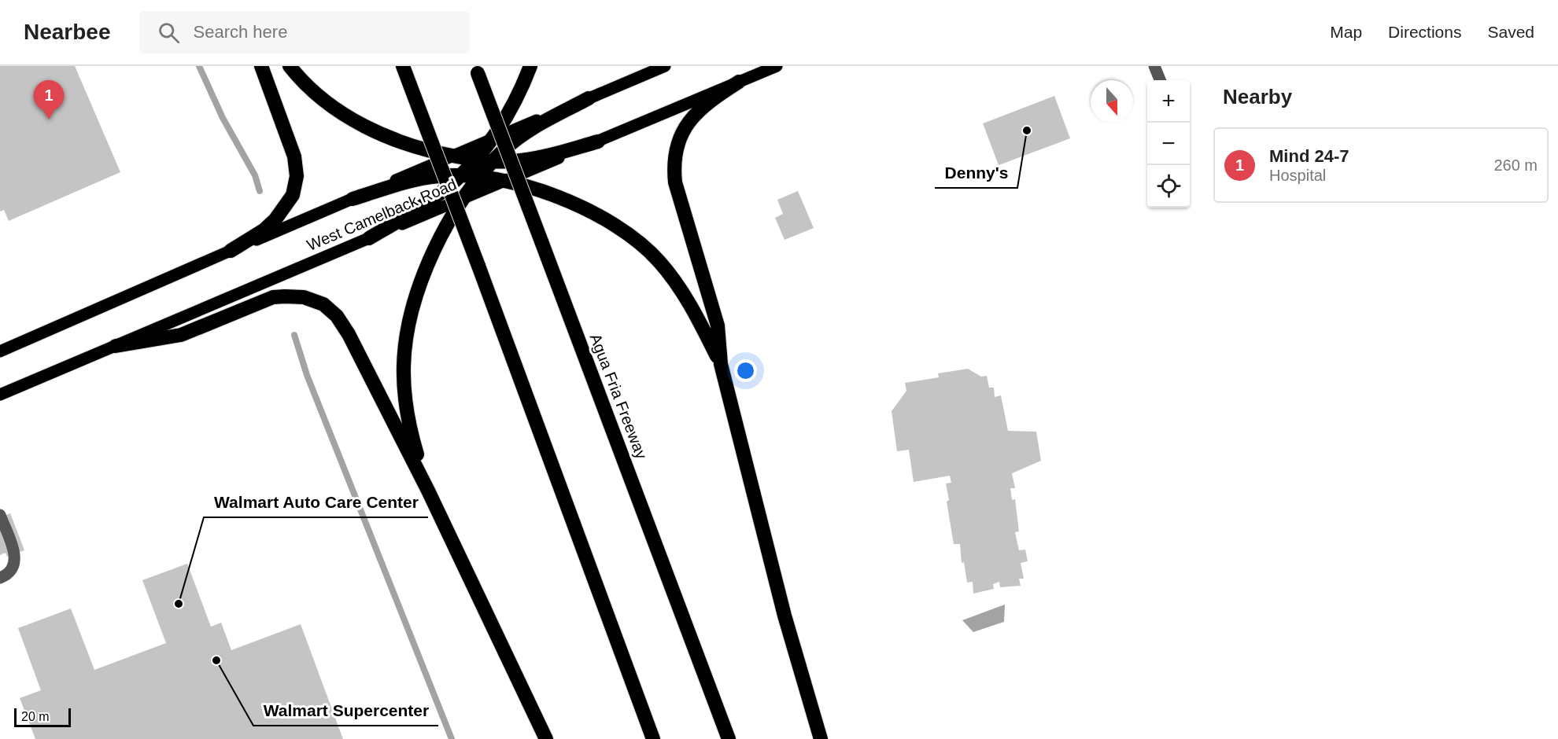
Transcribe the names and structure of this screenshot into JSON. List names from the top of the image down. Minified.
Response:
{"streets":{"highway":["Agua Fria Freeway"],"main road":["West Camelback Road"]},"places":["Denny's","Walmart Auto Care Center","Walmart Supercenter"],"scale_bar":"20 m","north":"bottom","page":{"header":"Nearbee","search":"Search here","nav":["Map","Directions","Saved"],"heading":"Nearby","map_buttons":["+","−"],"pins":"1","list":[{"mark":"1","name":"Mind 24-7","note":"Hospital","value":"260 m"}],"scale":"20 m"}}
